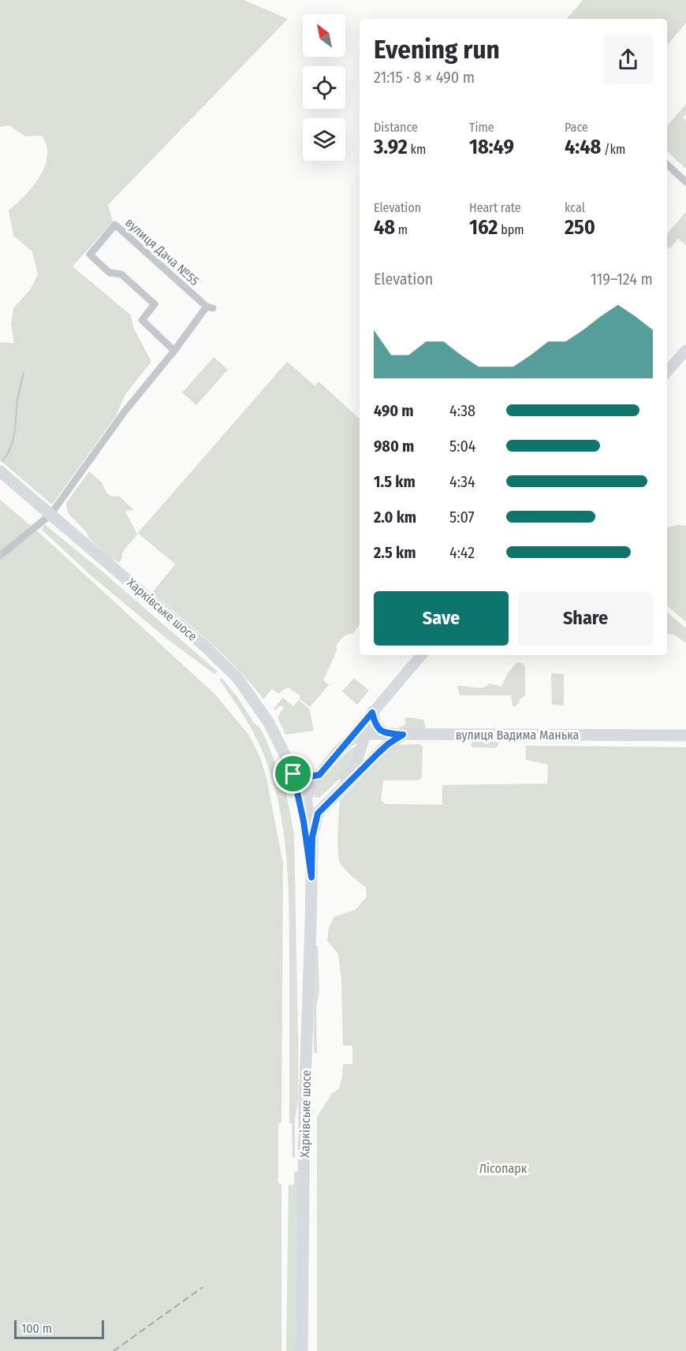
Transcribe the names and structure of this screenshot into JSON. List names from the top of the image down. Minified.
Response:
{"streets":{"main road":["Харківське шосе","вулиця Вадима Манька"],"street":["вулиця Дача №55"]},"crossings":[["вулиця Дача №55","Харківське шосе"]],"parks":["Лісопарк"],"scale_bar":"100 m","north":"top left","page":{"heading":["Evening run","21:15 · 8 × 490 m"],"stats":[["Distance","3.92 km"],["Time","18:49"],["Pace","4:48 /km"],["Elevation","48 m"],["Heart rate","162 bpm"],["kcal","250"]],"chart":["Elevation","119–124 m"],"list":[{"name":"490 m","note":"4:38"},{"name":"980 m","note":"5:04"},{"name":"1.5 km","note":"4:34"},{"name":"2.0 km","note":"5:07"},{"name":"2.5 km","note":"4:42"}],"buttons":["Save","Share"],"scale":"100 m"}}
